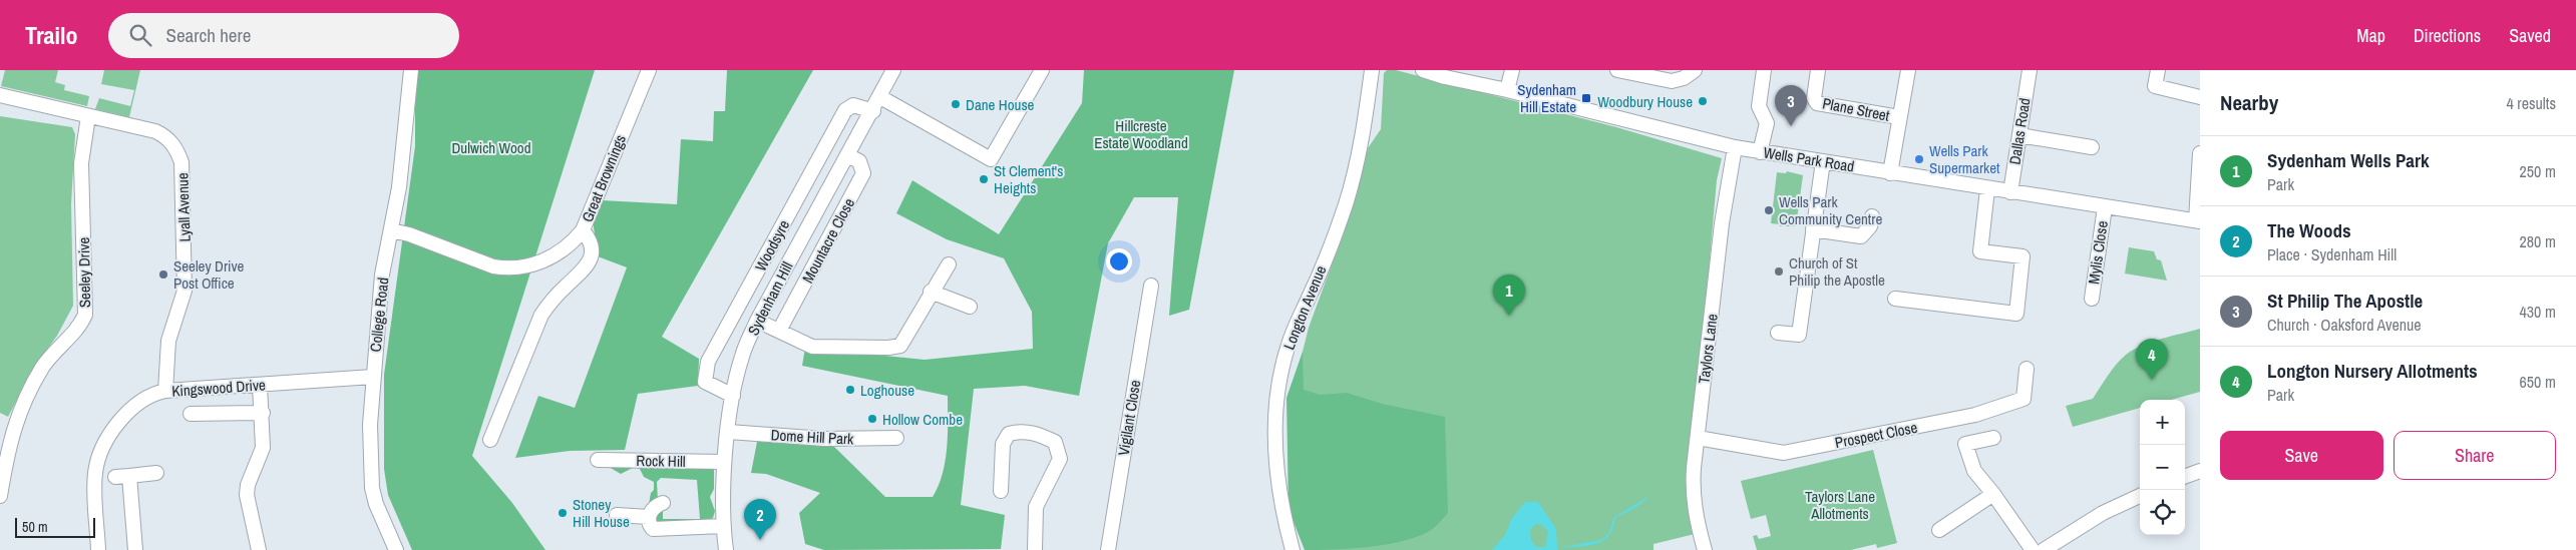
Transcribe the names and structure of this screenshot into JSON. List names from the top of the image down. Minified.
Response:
{"streets":{"street":["Plane Street","Dallas Road","Wells Park Road","Great Brownings","Lyall Avenue","Mountacre Close","Woodsyre","Mylis Close","Seeley Drive","Sydenham Hill","Longton Avenue","College Road","Taylors Lane","Kingswood Drive","Vigilant Close","Prospect Close","Dome Hill Park","Rock Hill"]},"crossings":[["Dallas Road","Wells Park Road"],["Wells Park Road","Mylis Close"],["Wells Park Road","Taylors Lane"],["Great Brownings","College Road"],["Lyall Avenue","Seeley Drive"],["Lyall Avenue","Kingswood Drive"],["Mountacre Close","Sydenham Hill"],["Woodsyre","Sydenham Hill"],["Sydenham Hill","Dome Hill Park"],["Sydenham Hill","Rock Hill"],["College Road","Kingswood Drive"],["Taylors Lane","Prospect Close"]],"parks":["Hillcreste Estate Woodland","Dulwich Wood","Taylors Lane Allotments"],"places":{"transit":["Sydenham Hill Estate"],"other":["Woodbury House","Dane House","Wells Park Supermarket","St Clement's Heights","Wells Park Community Centre","Church of St Philip the Apostle","Seeley Drive Post Office","Loghouse","Hollow Combe","Stoney Hill House"]},"scale_bar":"50 m","page":{"header":"Trailo","search":"Search here","nav":["Map","Directions","Saved"],"heading":["Nearby","4 results"],"pins":["3","1","4","2"],"list":[{"mark":"1","name":"Sydenham Wells Park","note":"Park","value":"250 m"},{"mark":"2","name":"The Woods","note":"Place · Sydenham Hill","value":"280 m"},{"mark":"3","name":"St Philip The Apostle","note":"Church · Oaksford Avenue","value":"430 m"},{"mark":"4","name":"Longton Nursery Allotments","note":"Park","value":"650 m"}],"map_buttons":["+","−"],"buttons":["Save","Share"],"scale":"50 m"}}
